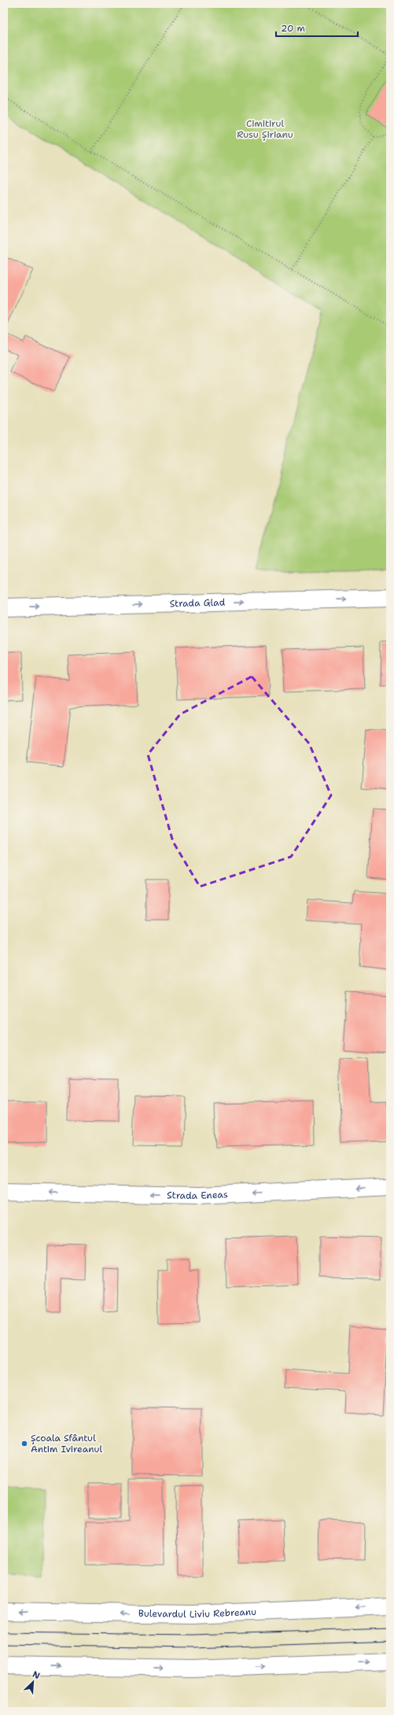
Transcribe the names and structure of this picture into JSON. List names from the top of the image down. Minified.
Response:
{"streets":{"street":["Strada Glad","Strada Eneas","Bulevardul Liviu Rebreanu"]},"one_way":["Strada Glad","Strada Eneas"],"parks":["Cimitirul Rusu Șirianu"],"places":["Școala Sfântul Antim Ivireanul"],"scale_bar":"20 m","north":"top right"}
